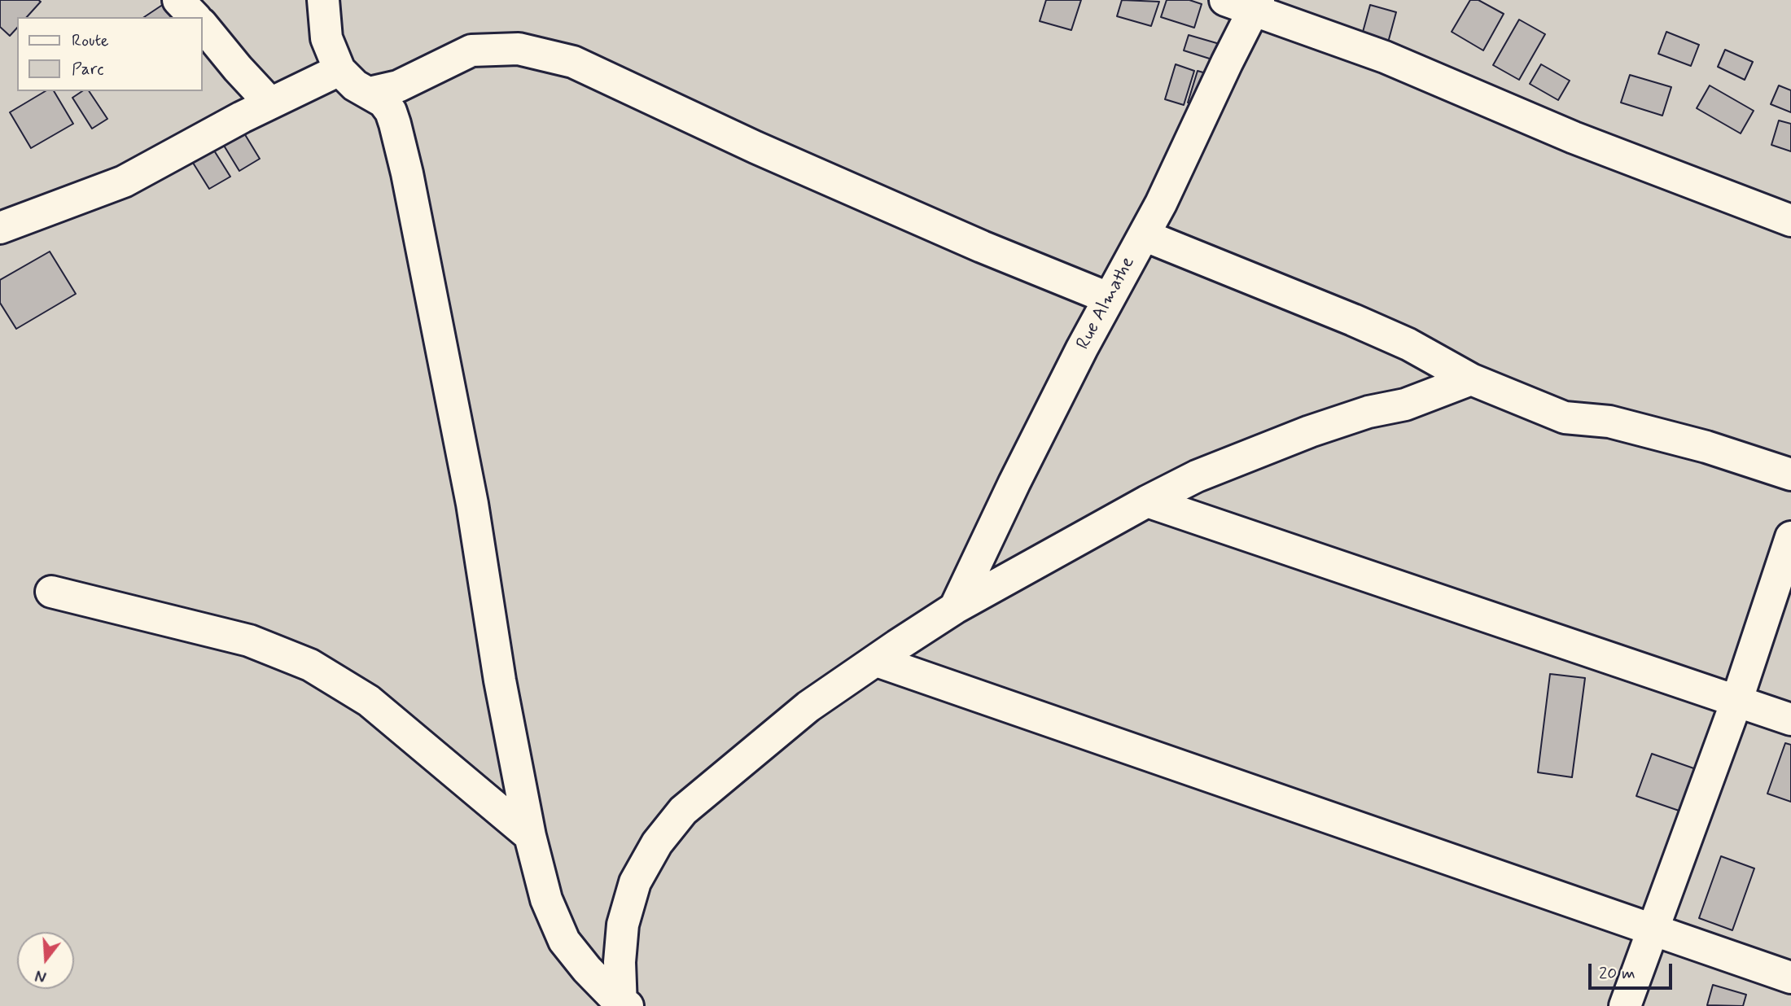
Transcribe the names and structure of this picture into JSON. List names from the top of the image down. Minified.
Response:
{"streets":{"street":["Rue Almathe"]},"legend":["Route","Parc"],"scale_bar":"20 m","north":"bottom"}
